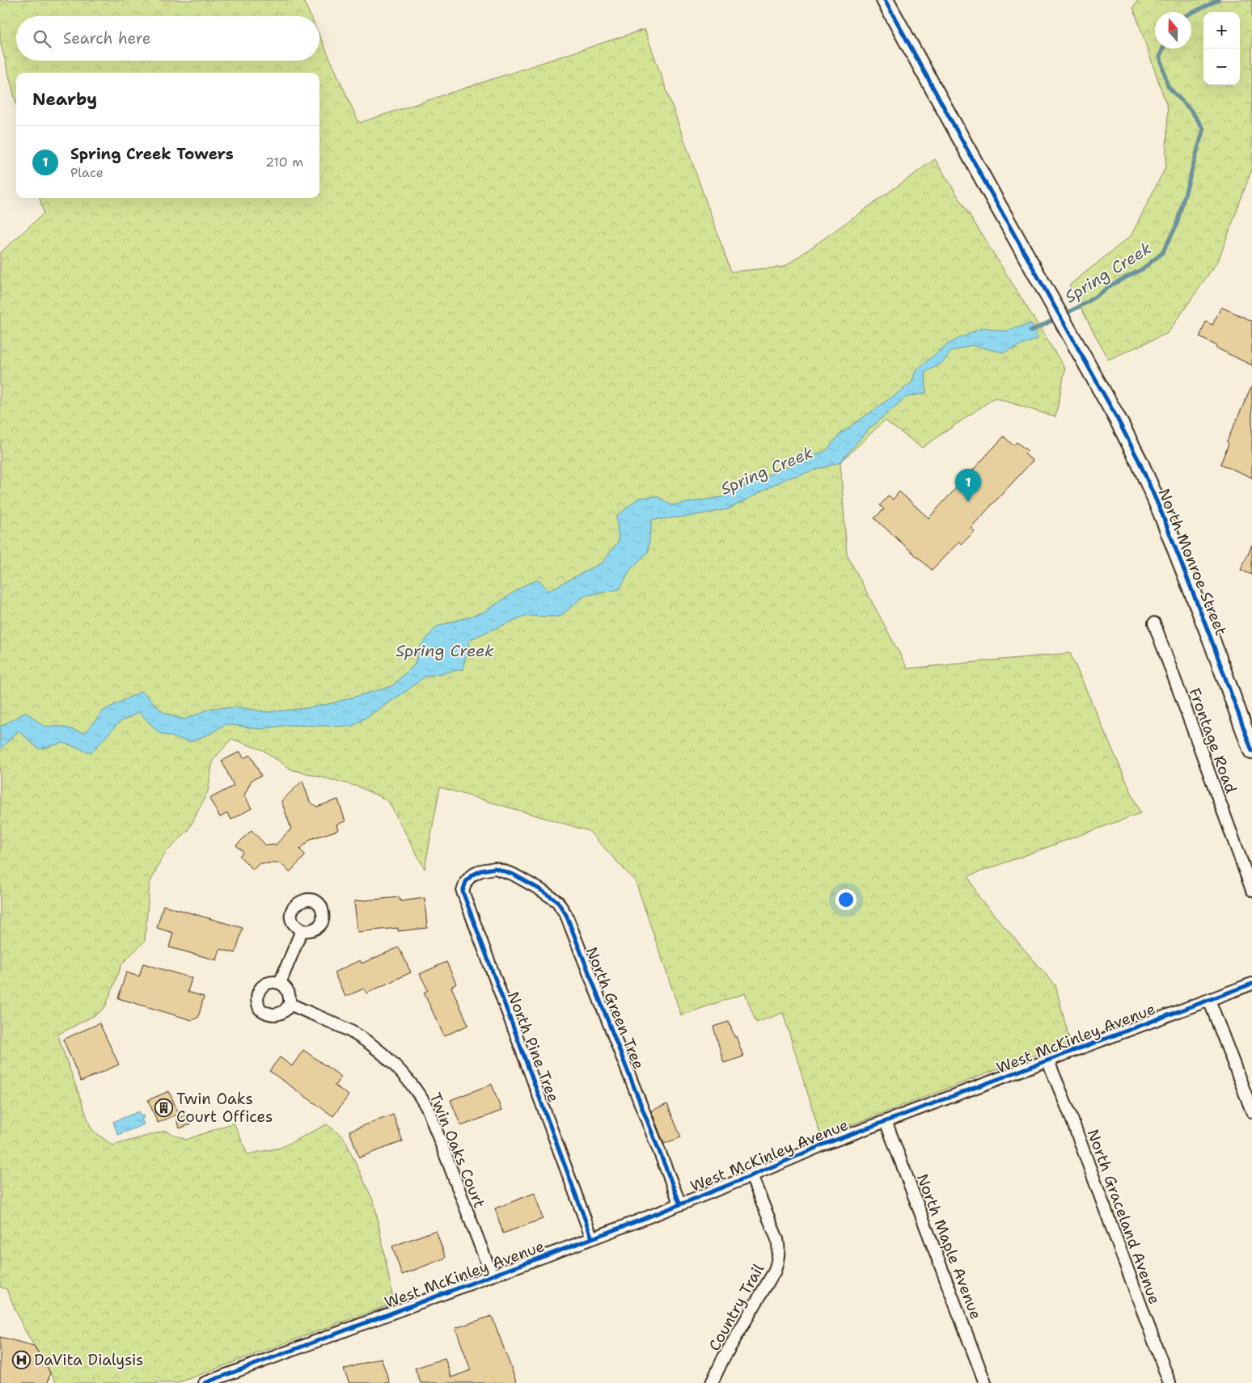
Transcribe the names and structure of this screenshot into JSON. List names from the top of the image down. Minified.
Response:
{"streets":{"street":["North Monroe Street","Frontage Road","North Green Tree","West McKinley Avenue","North Pine Tree","Twin Oaks Court","North Graceland Avenue","North Maple Avenue","Country Trail"]},"crossings":[["North Green Tree","West McKinley Avenue"],["North Green Tree","North Pine Tree"],["West McKinley Avenue","North Pine Tree"],["West McKinley Avenue","Twin Oaks Court"],["West McKinley Avenue","North Graceland Avenue"],["West McKinley Avenue","North Maple Avenue"],["West McKinley Avenue","Country Trail"]],"water":["Spring Creek"],"places":{"building":["Twin Oaks Court Offices"],"hospital":["DaVita Dialysis"]},"north":"top","page":{"map_buttons":["+","−"],"search":"Search here","heading":"Nearby","list":[{"mark":"1","name":"Spring Creek Towers","note":"Place","value":"210 m"}],"pins":"1"}}
